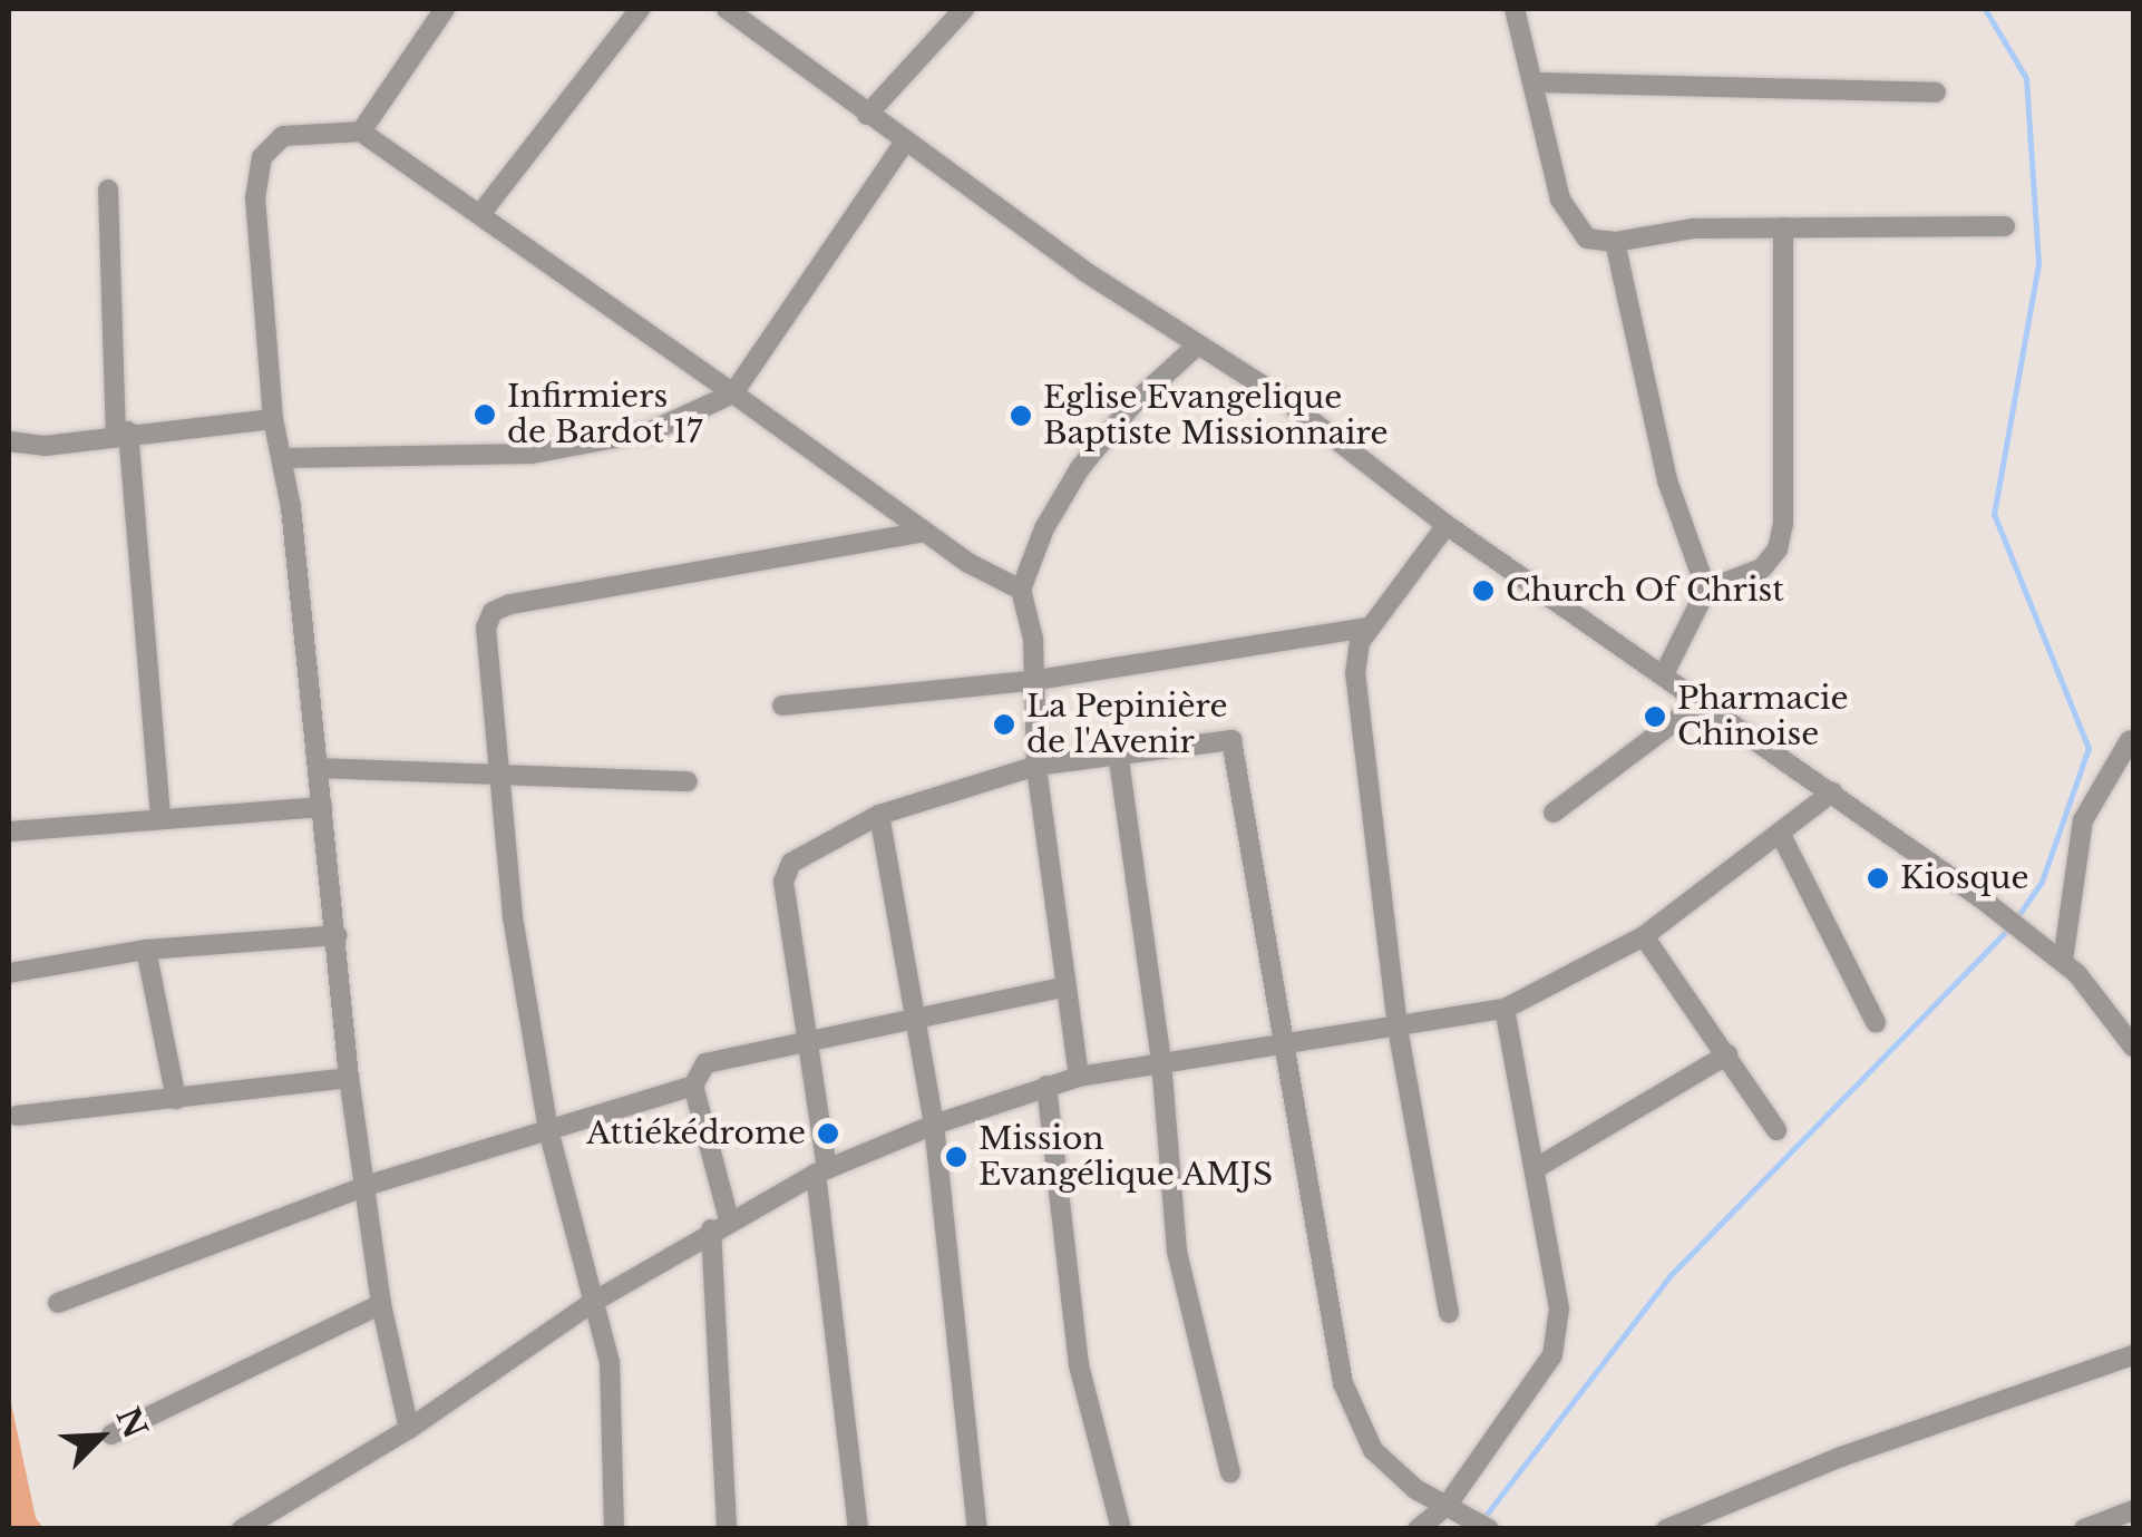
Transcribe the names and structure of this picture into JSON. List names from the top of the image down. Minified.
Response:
{"places":["Infirmiers de Bardot 17","Eglise Evangelique Baptiste Missionnaire","Church Of Christ","Pharmacie Chinoise","La Pepinière de l'Avenir","Kiosque","Attiékédrome","Mission Evangélique AMJS"],"north":"top right"}
